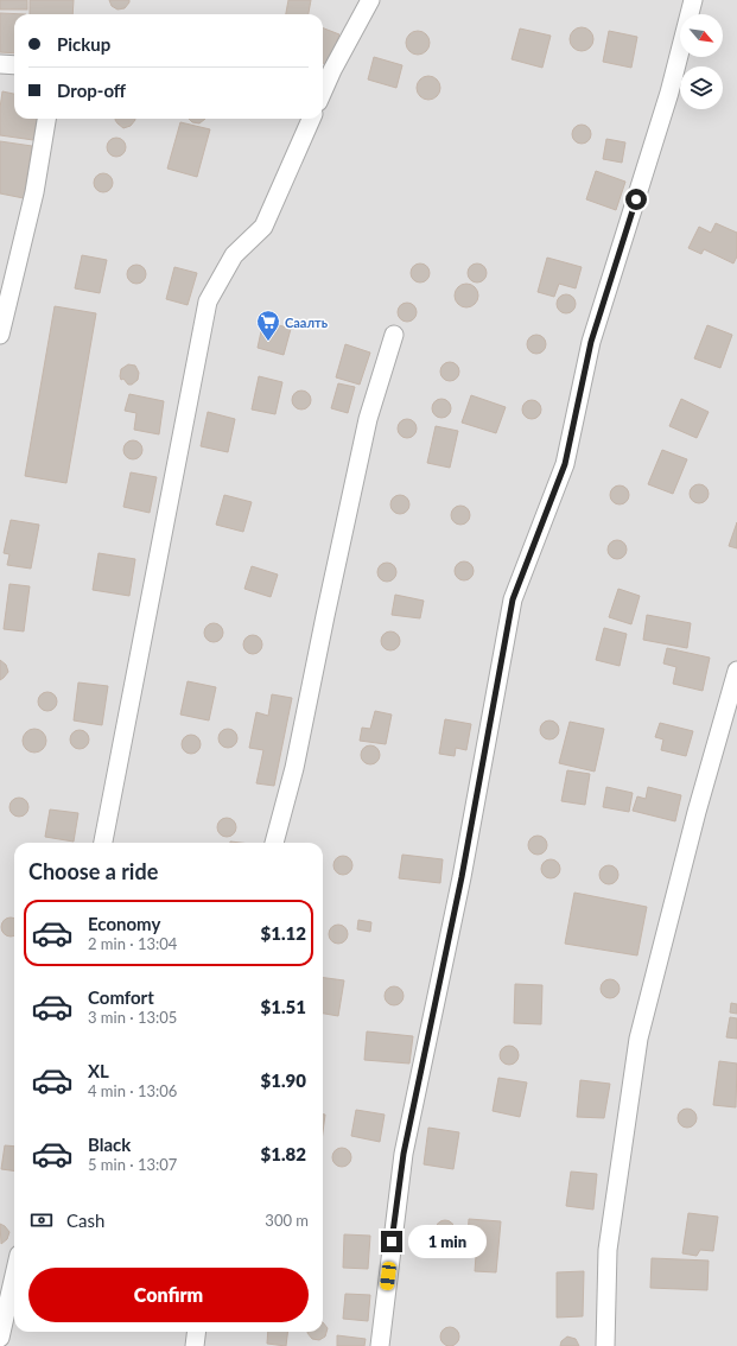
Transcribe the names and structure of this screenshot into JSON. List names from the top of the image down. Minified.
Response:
{"places":{"supermarket":["Саалть"]},"north":"bottom right","page":{"banner":["Pickup","Drop-off"],"heading":"Choose a ride","list":[{"name":"Economy","note":"2 min · 13:04","value":"$1.12"},{"name":"Comfort","note":"3 min · 13:05","value":"$1.51"},{"name":"XL","note":"4 min · 13:06","value":"$1.90"},{"name":"Black","note":"5 min · 13:07","value":"$1.82"}],"pay":["Cash","300 m"],"bubble":"1 min","buttons":"Confirm"}}
